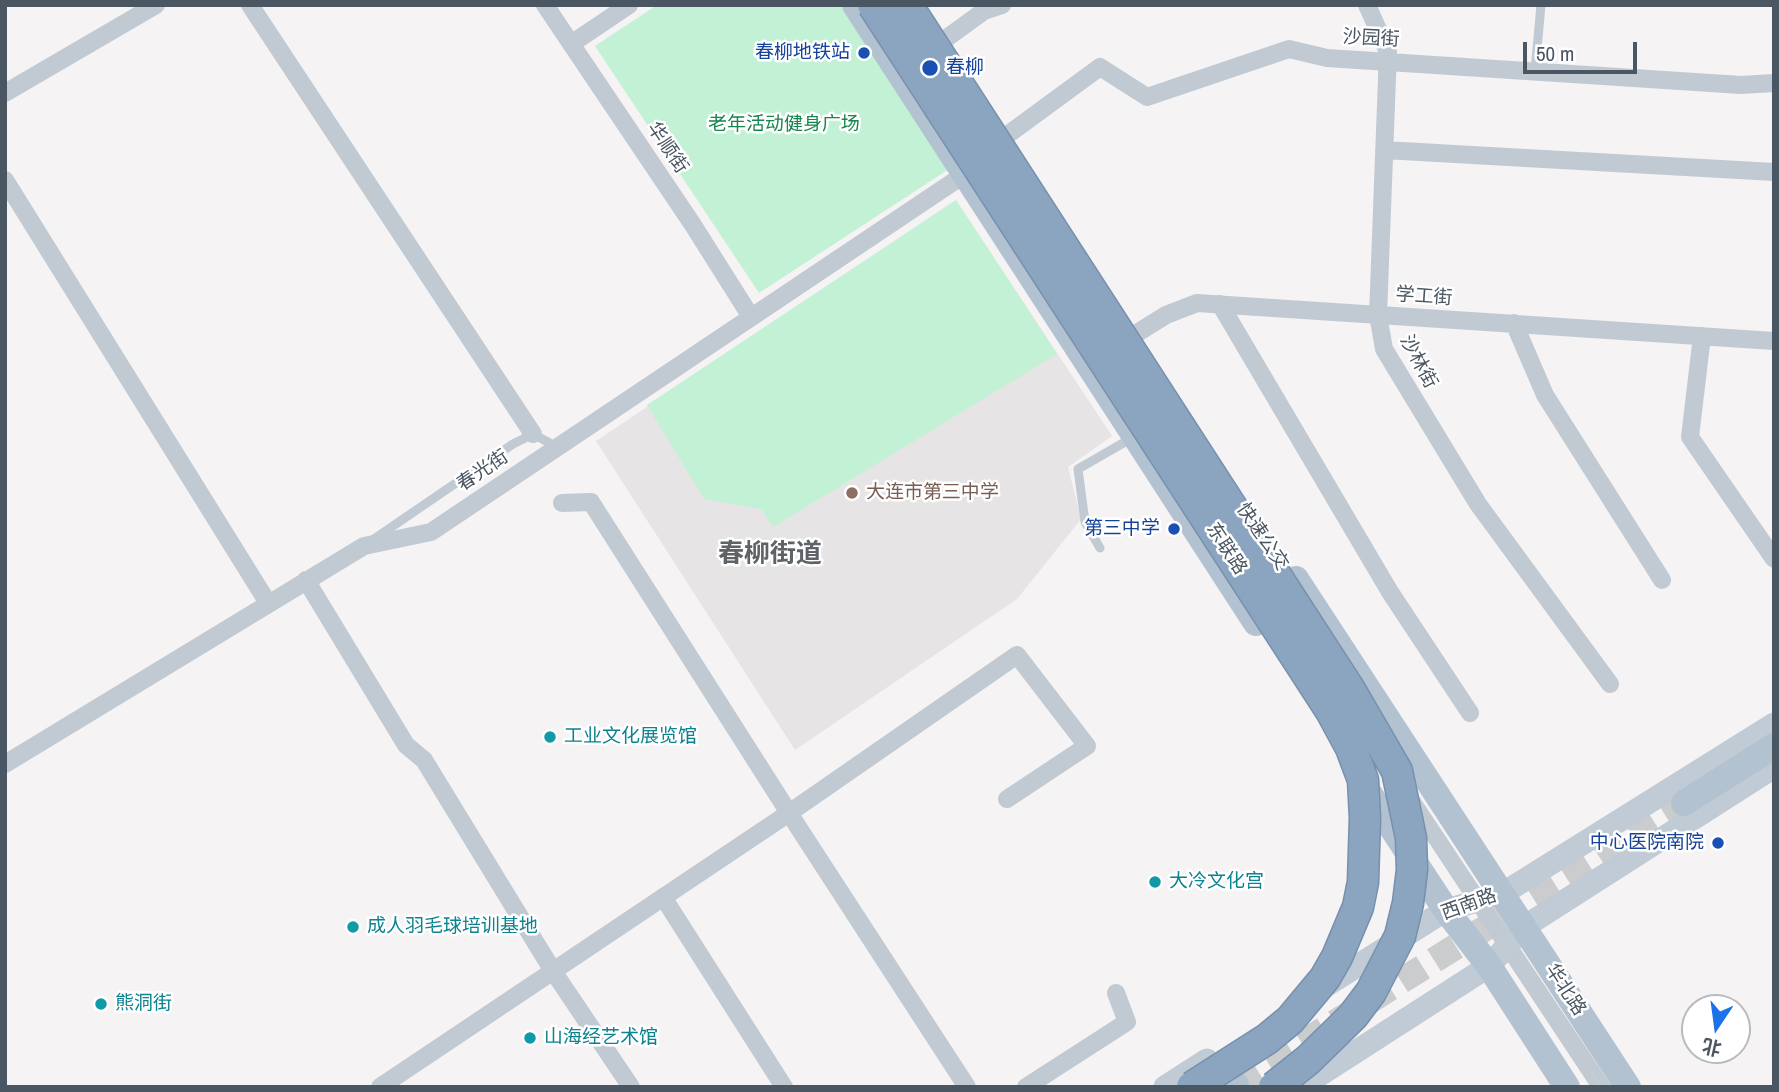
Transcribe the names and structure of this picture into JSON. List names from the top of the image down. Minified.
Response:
{"streets":{"highway":["东联路"],"main road":["西南路","华北路"],"street":["沙园街","华顺街","学工街","沙林街","春光街"],"lane":["快速公交"]},"crossings":[["沙园街","沙林街"],["沙园街","华北路"],["华顺街","春光街"],["学工街","沙林街"],["学工街","华北路"],["春光街","华北路"],["快速公交","西南路"],["快速公交","华北路"],["西南路","华北路"]],"districts":["春柳街道"],"parks":["老年活动健身广场"],"places":["春柳地铁站","春柳","大连市第三中学","第三中学","工业文化展览馆","中心医院南院","大冷文化宫","成人羽毛球培训基地","熊洞街","山海经艺术馆"],"scale_bar":"50 m","north":"bottom"}
